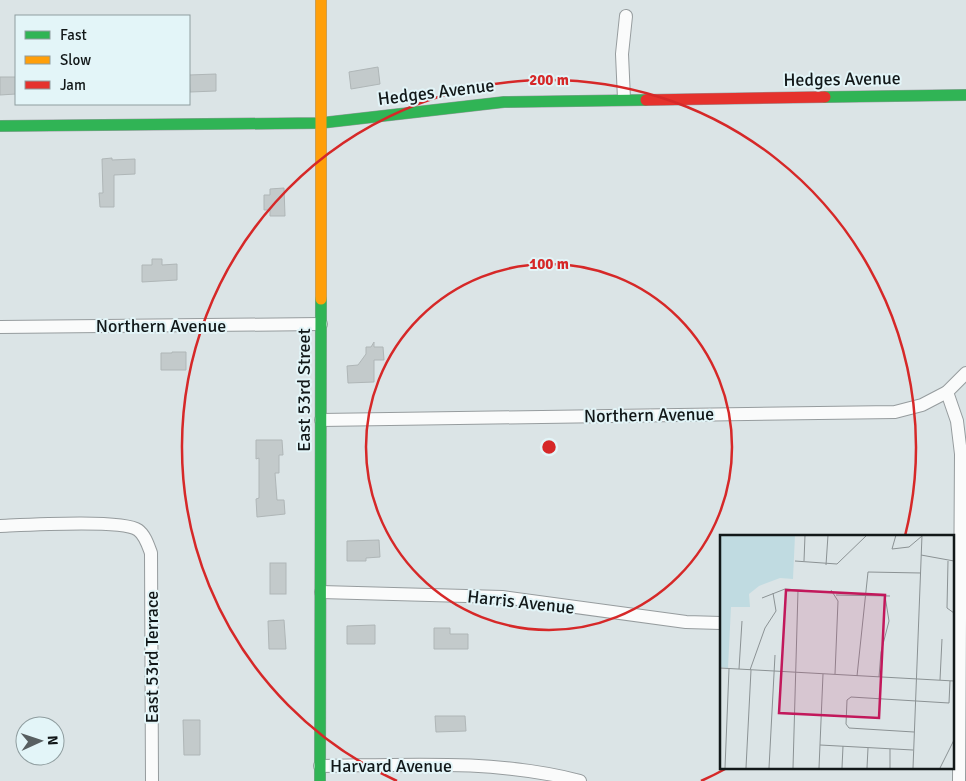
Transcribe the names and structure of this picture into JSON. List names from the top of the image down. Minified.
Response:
{"streets":{"street":["Hedges Avenue","Northern Avenue","East 53rd Street","Harris Avenue","East 53rd Terrace","Harvard Avenue"]},"crossings":[["Hedges Avenue","East 53rd Street"],["Northern Avenue","East 53rd Street"],["East 53rd Street","Harris Avenue"],["East 53rd Street","Harvard Avenue"]],"legend":["Fast","Slow","Jam"],"north":"right","rings":["200 m","100 m"]}
